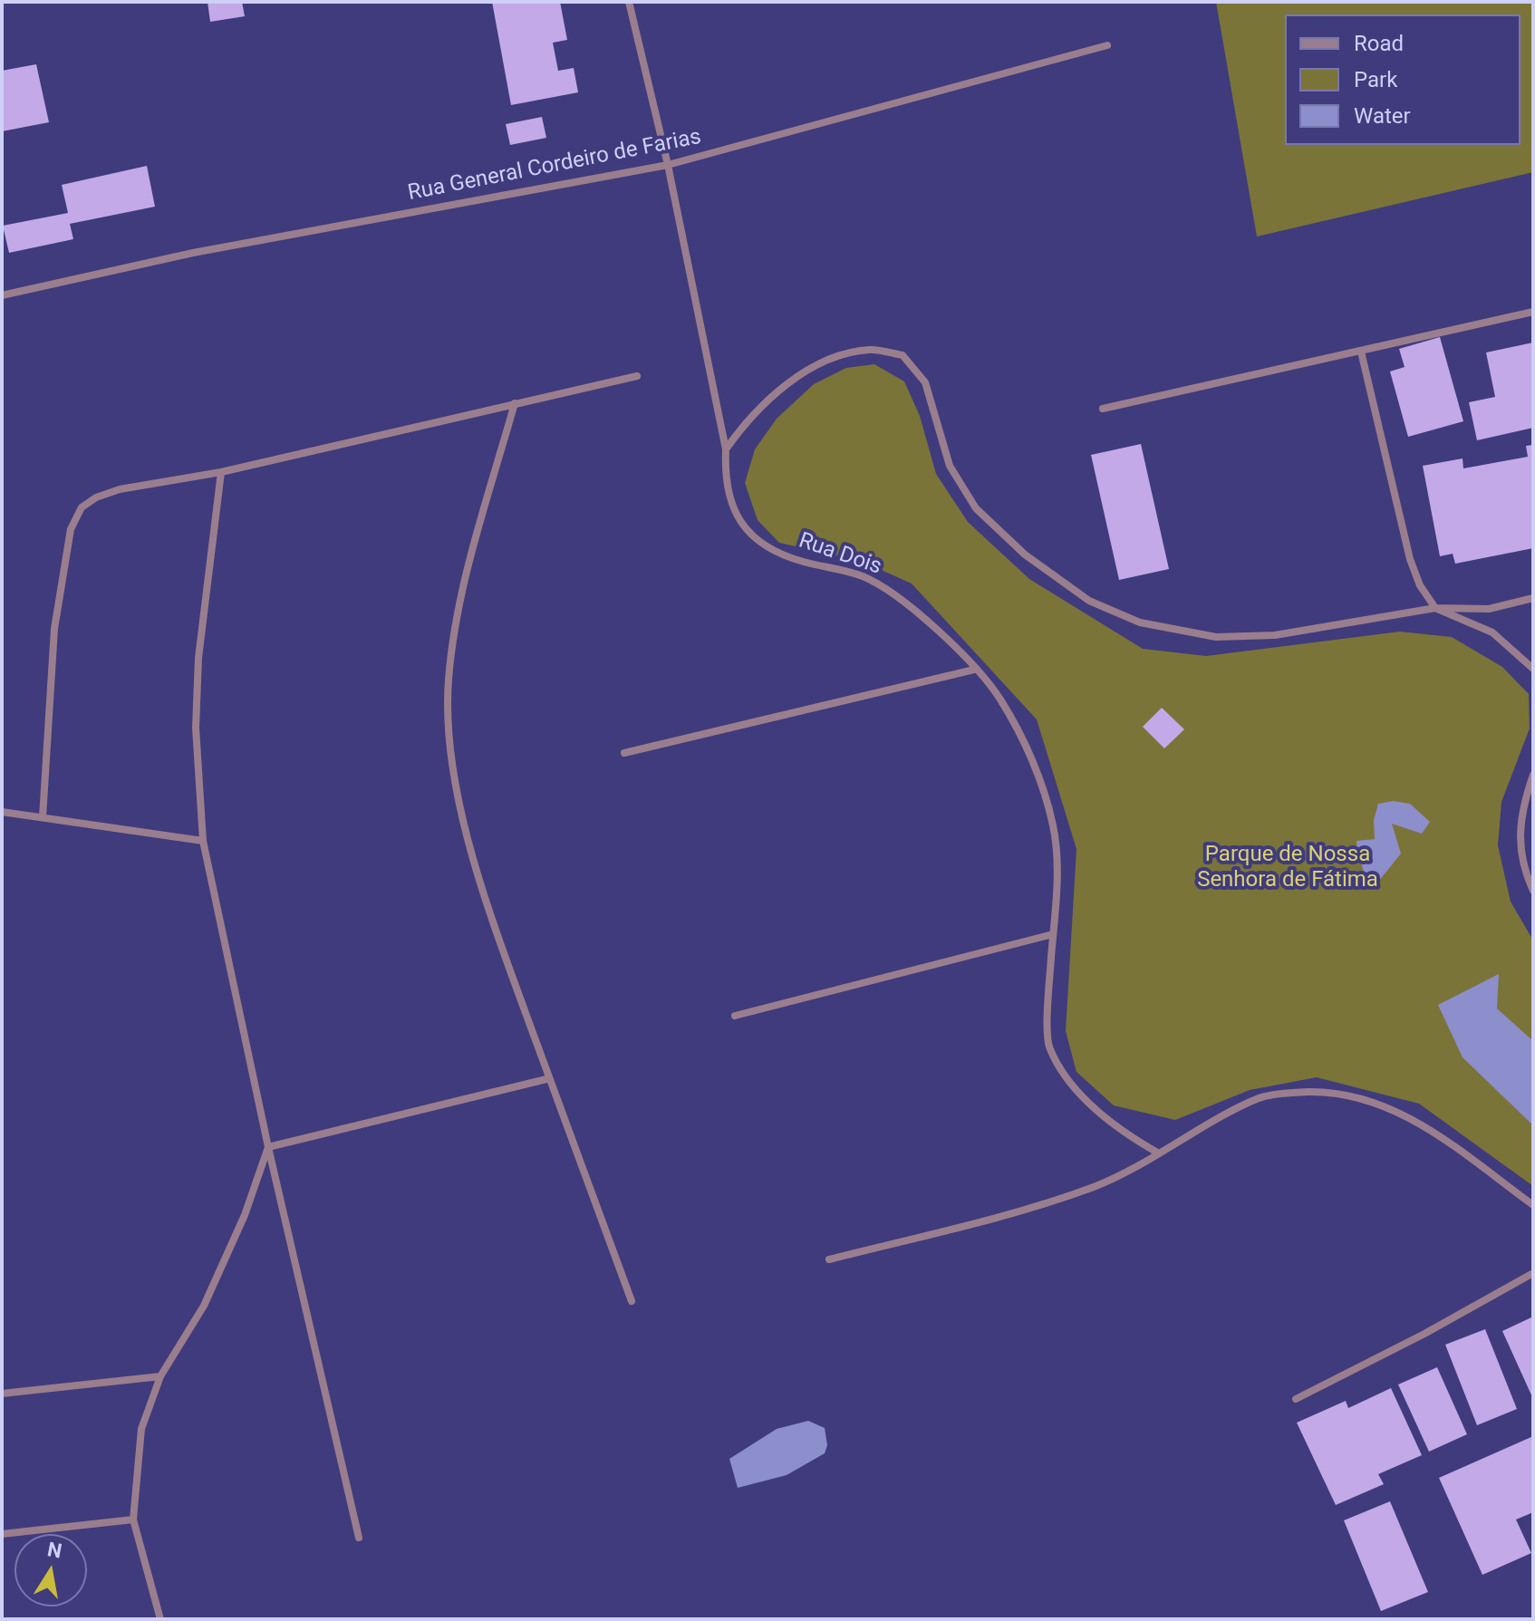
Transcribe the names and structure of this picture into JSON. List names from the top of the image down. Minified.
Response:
{"streets":{"street":["Rua General Cordeiro de Farias","Rua Dois"]},"crossings":[["Rua General Cordeiro de Farias","Rua Dois"]],"parks":["Parque de Nossa Senhora de Fátima"],"legend":["Road","Park","Water"],"north":"top"}
